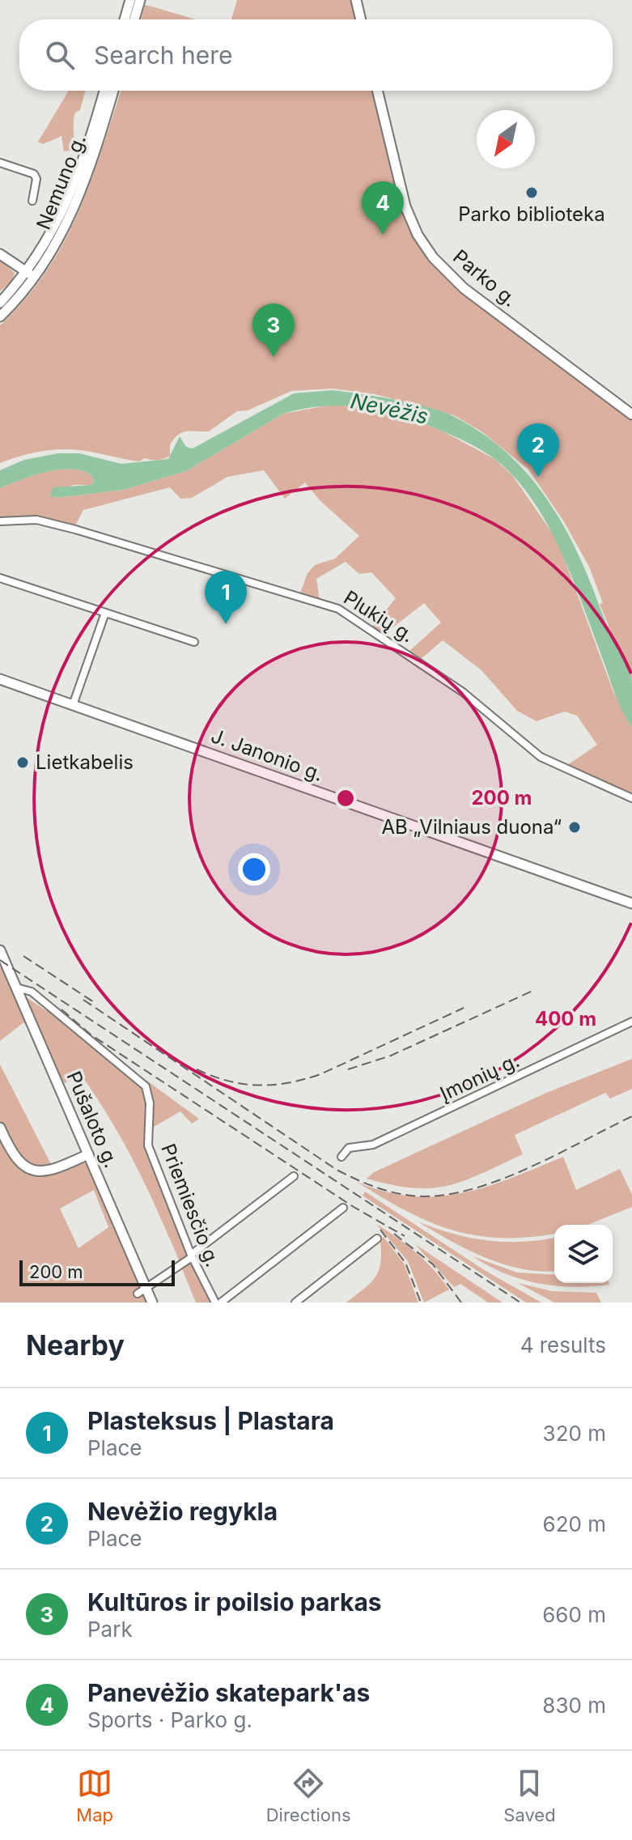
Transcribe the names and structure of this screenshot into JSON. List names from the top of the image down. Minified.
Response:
{"streets":{"main road":["Nemuno g.","Parko g.","J. Janonio g.","Pušaloto g."],"street":["Plukių g.","Įmonių g.","Priemiesčio g."]},"crossings":[["Pušaloto g.","Priemiesčio g."]],"water":["Nevėžis"],"places":["Parko biblioteka","Lietkabelis","AB „Vilniaus duona“"],"scale_bar":"200 m","north":"bottom left","page":{"search":"Search here","pins":["4","3","2","1"],"scale":"200 m","heading":["Nearby","4 results"],"list":[{"mark":"1","name":"Plasteksus | Plastara","note":"Place","value":"320 m"},{"mark":"2","name":"Nevėžio regykla","note":"Place","value":"620 m"},{"mark":"3","name":"Kultūros ir poilsio parkas","note":"Park","value":"660 m"},{"mark":"4","name":"Panevėžio skatepark'as","note":"Sports · Parko g.","value":"830 m"}],"nav":["Map","Directions","Saved"]},"rings":["200 m","400 m"]}
